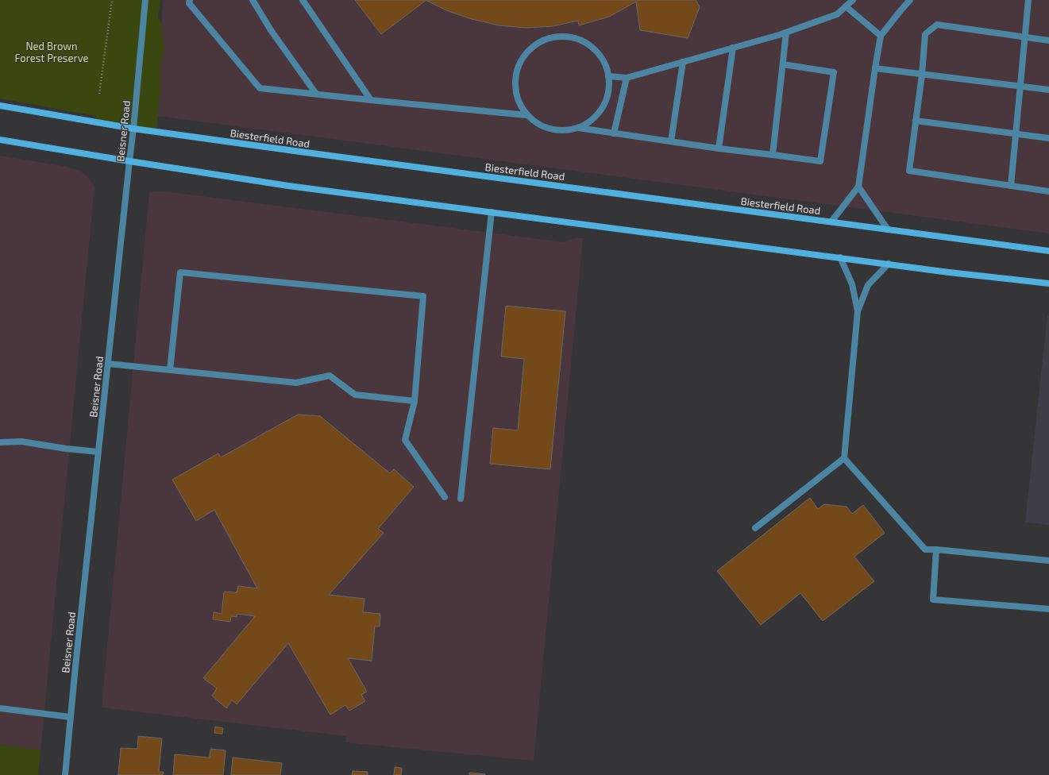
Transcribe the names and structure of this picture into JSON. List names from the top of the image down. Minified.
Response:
{"streets":{"main road":["Biesterfield Road"],"street":["Beisner Road"]},"crossings":[["Beisner Road","Biesterfield Road"]],"parks":["Ned Brown Forest Preserve"]}
